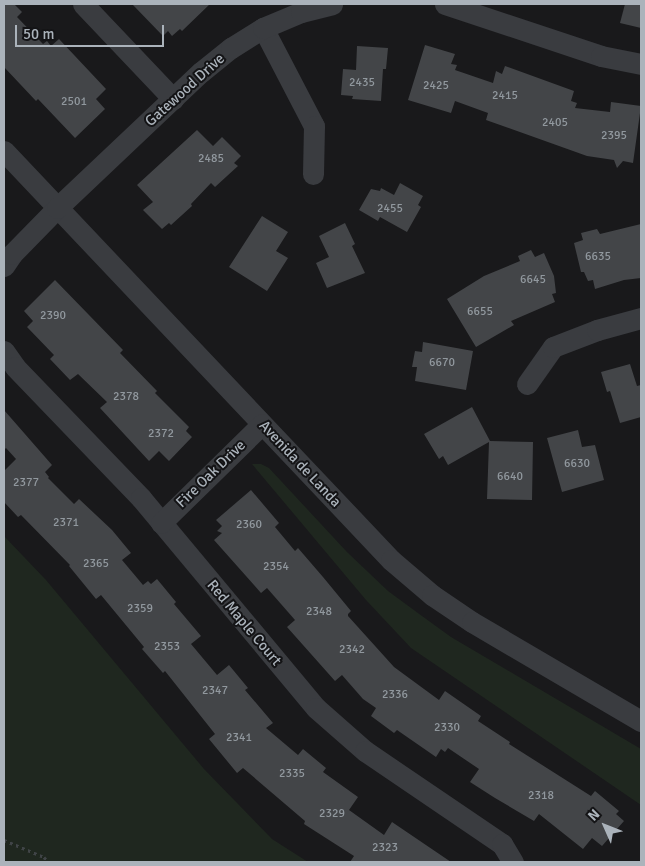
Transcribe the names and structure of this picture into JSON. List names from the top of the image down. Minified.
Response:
{"streets":{"street":["Gatewood Drive","Avenida de Landa","Fire Oak Drive","Red Maple Court"]},"crossings":[["Gatewood Drive","Avenida de Landa"],["Avenida de Landa","Fire Oak Drive"],["Fire Oak Drive","Red Maple Court"]],"house_numbers":["2435","2425","2415","2501","2405","2395","2485","2455","6635","6645","6655","2390","6670","2378","2372","6630","6640","2377","2371","2360","2365","2354","2359","2348","2353","2342","2347","2336","2330","2341","2335","2318","2329","2323"],"scale_bar":"50 m","north":"top left"}
